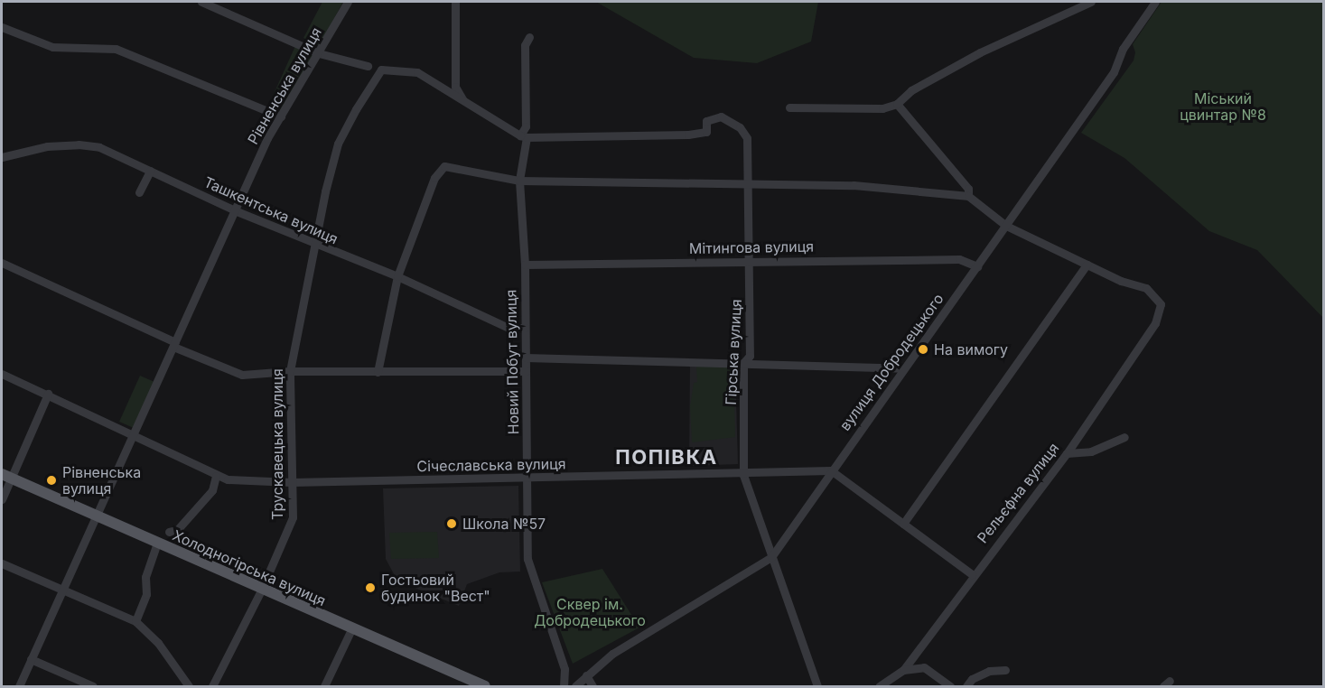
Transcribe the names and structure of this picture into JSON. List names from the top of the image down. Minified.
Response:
{"streets":{"main road":["Холодногірська вулиця"],"street":["Рівненська вулиця","Ташкентська вулиця","Мітингова вулиця","Гірська вулиця","Новий Побут вулиця","вулиця Добродецького","Трускавецька вулиця","Січеславська вулиця","Рельєфна вулиця"]},"crossings":[["Рівненська вулиця","Ташкентська вулиця"],["Рівненська вулиця","Січеславська вулиця"],["Рівненська вулиця","Холодногірська вулиця"],["Ташкентська вулиця","Новий Побут вулиця"],["Ташкентська вулиця","Трускавецька вулиця"],["Мітингова вулиця","Гірська вулиця"],["Мітингова вулиця","Новий Побут вулиця"],["Мітингова вулиця","вулиця Добродецького"],["Гірська вулиця","Новий Побут вулиця"],["Гірська вулиця","вулиця Добродецького"],["Гірська вулиця","Січеславська вулиця"],["Новий Побут вулиця","Січеславська вулиця"],["вулиця Добродецького","Січеславська вулиця"],["Трускавецька вулиця","Січеславська вулиця"],["Трускавецька вулиця","Холодногірська вулиця"]],"districts":["ПОПІВКА"],"parks":["Міський цвинтар №8","Сквер ім. Добродецького"],"places":["На вимогу","Рівненська вулиця","Школа №57","Гостьовий будинок \"Вест\""]}
